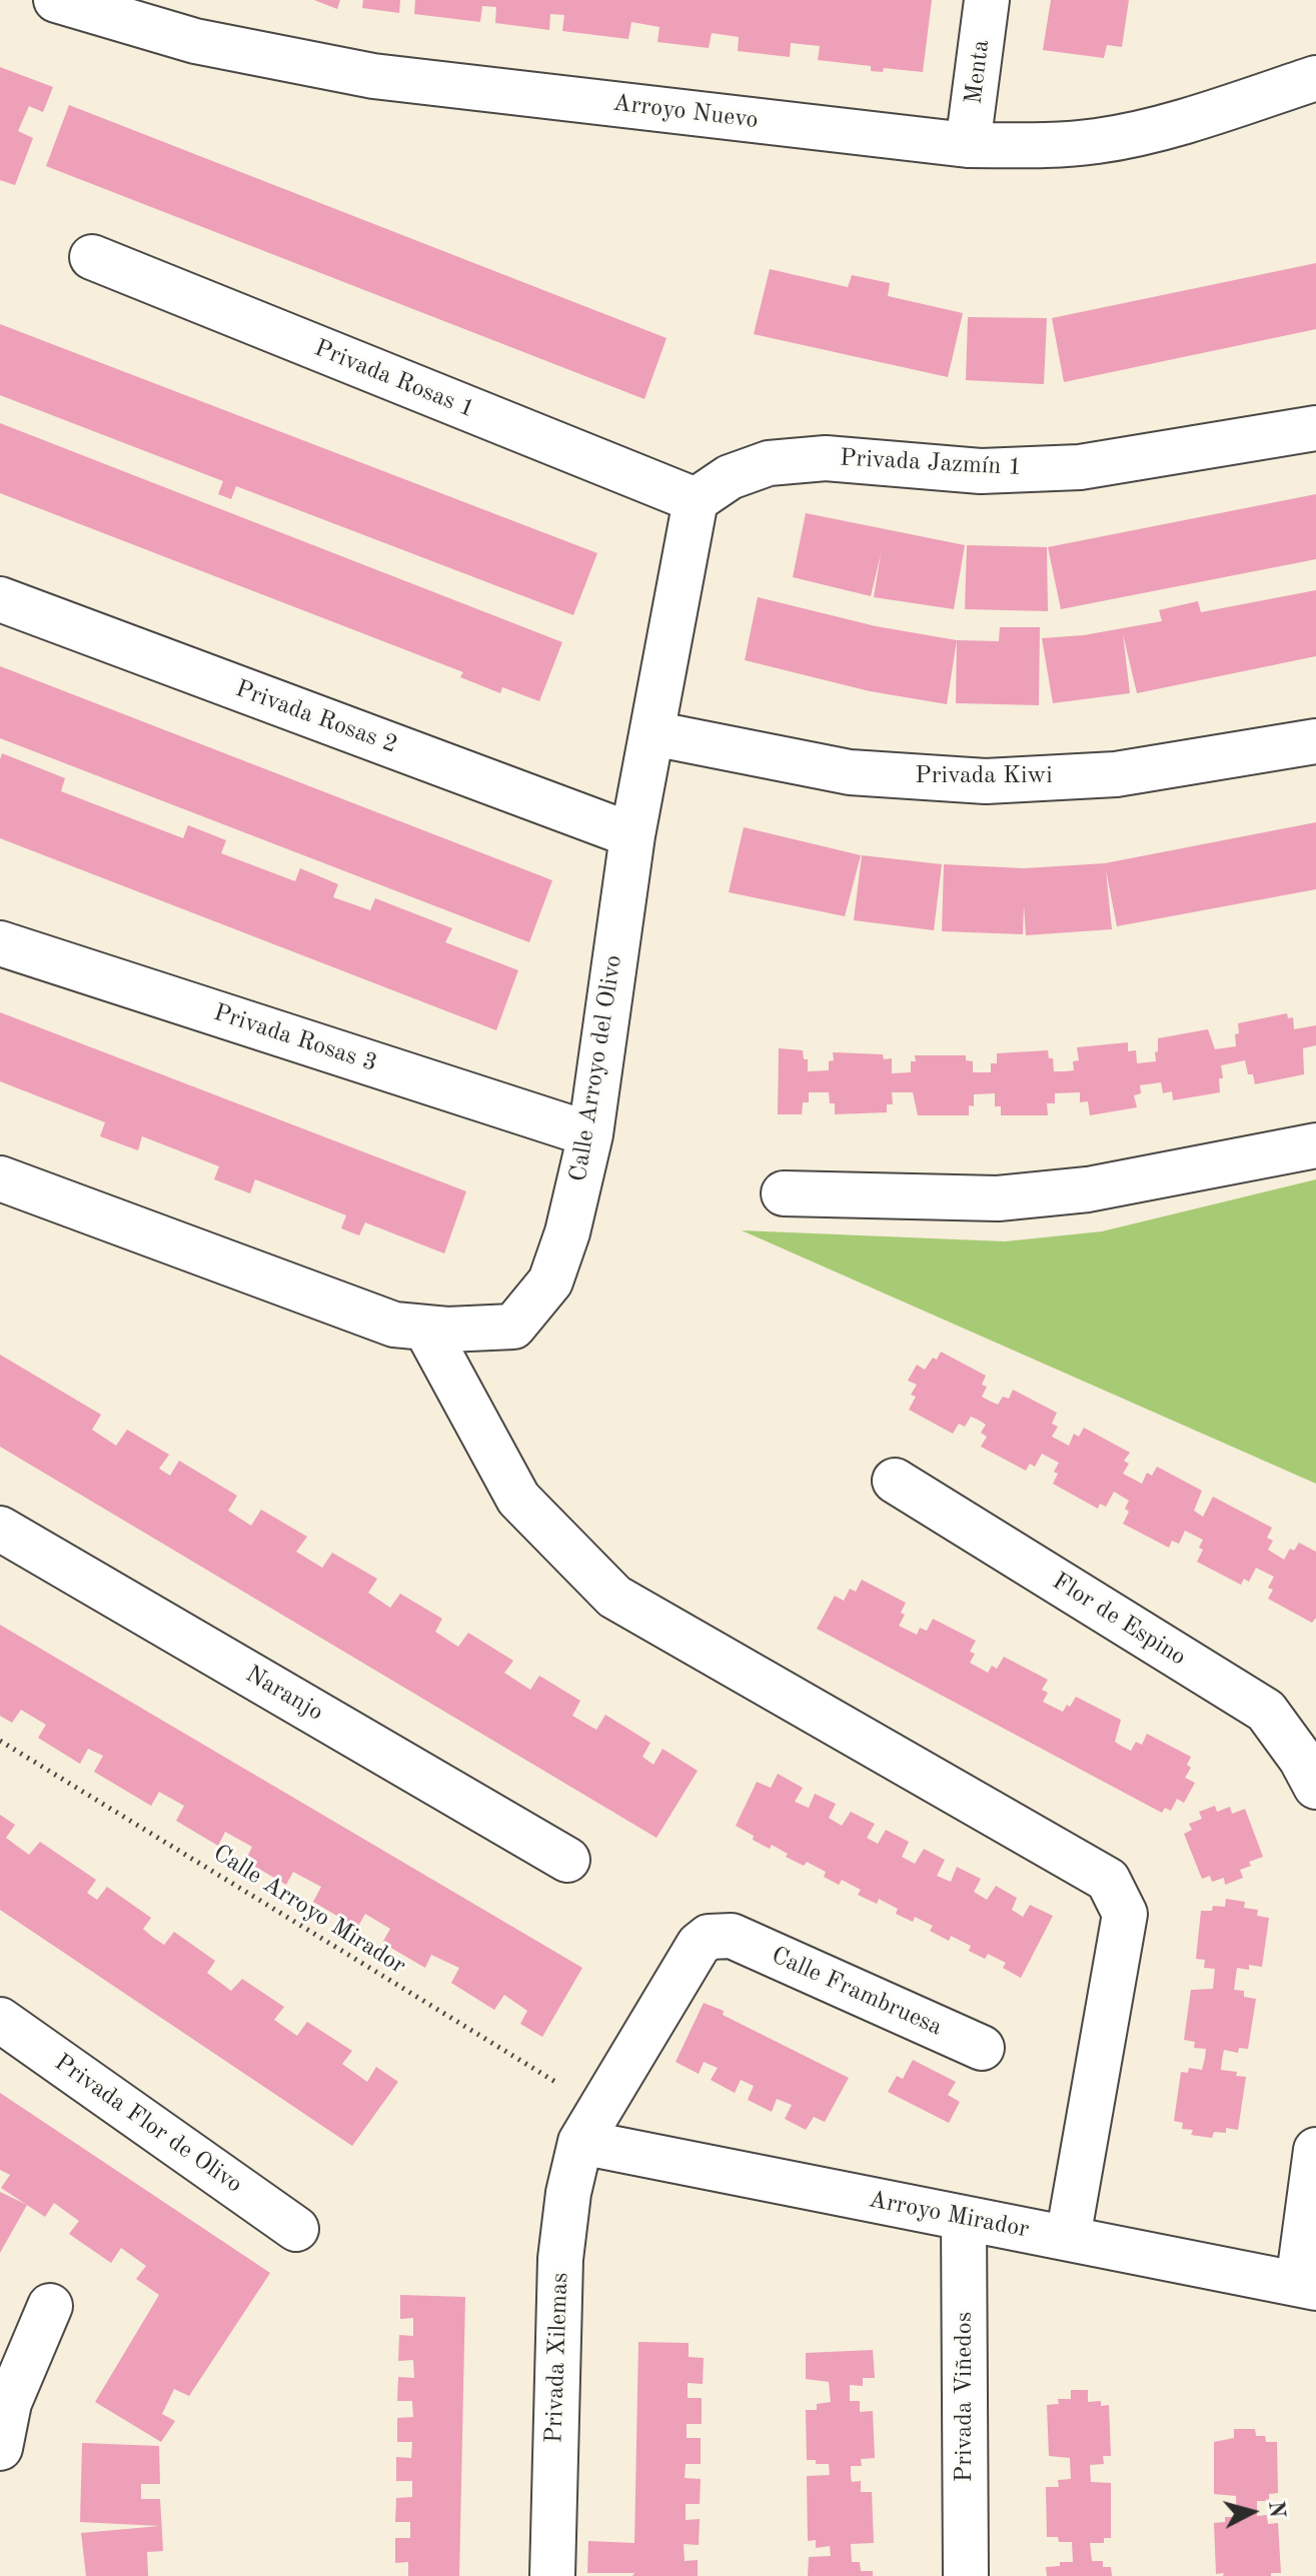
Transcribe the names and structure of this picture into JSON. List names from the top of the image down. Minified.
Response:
{"streets":{"street":["Menta","Arroyo Nuevo","Privada Rosas 1","Privada Jazmín 1","Privada Rosas 2","Privada Kiwi","Privada Rosas 3","Calle Arroyo del Olivo","Flor de Espino","Naranjo","Calle Frambruesa","Privada Flor de Olivo","Arroyo Mirador","Privada Xilemas","Privada Viñedos"],"path":["Calle Arroyo Mirador"]},"crossings":[["Menta","Arroyo Nuevo"],["Privada Rosas 1","Privada Jazmín 1"],["Privada Rosas 1","Calle Arroyo del Olivo"],["Privada Jazmín 1","Calle Arroyo del Olivo"],["Privada Rosas 2","Calle Arroyo del Olivo"],["Privada Kiwi","Calle Arroyo del Olivo"],["Privada Rosas 3","Calle Arroyo del Olivo"],["Calle Arroyo Mirador","Arroyo Mirador"],["Calle Arroyo Mirador","Privada Xilemas"],["Calle Frambruesa","Privada Xilemas"],["Arroyo Mirador","Privada Xilemas"],["Arroyo Mirador","Privada Viñedos"]],"north":"right"}
